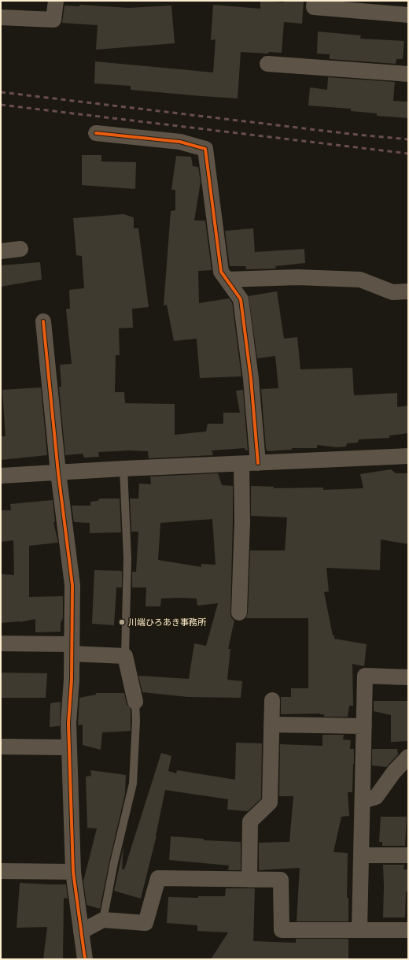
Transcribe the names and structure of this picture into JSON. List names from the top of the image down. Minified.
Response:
{"places":["川端ひろあき事務所"]}
